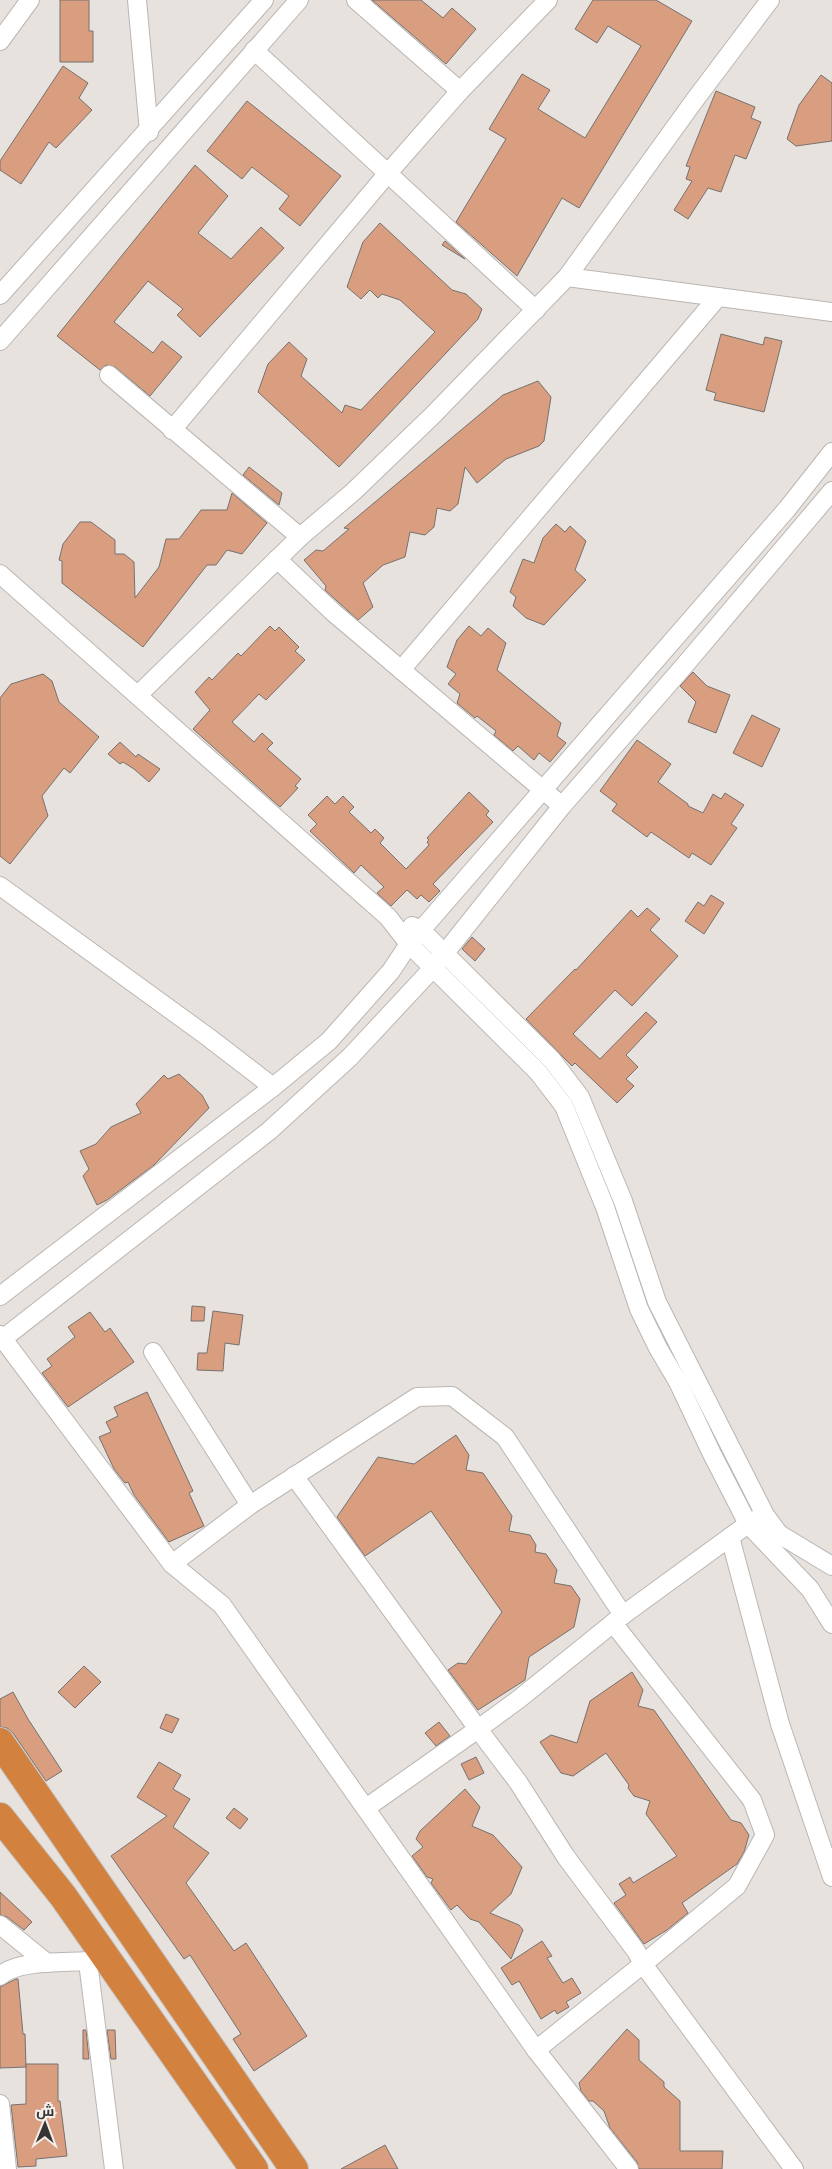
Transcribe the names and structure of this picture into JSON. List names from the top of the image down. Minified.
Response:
{"north":"top"}
